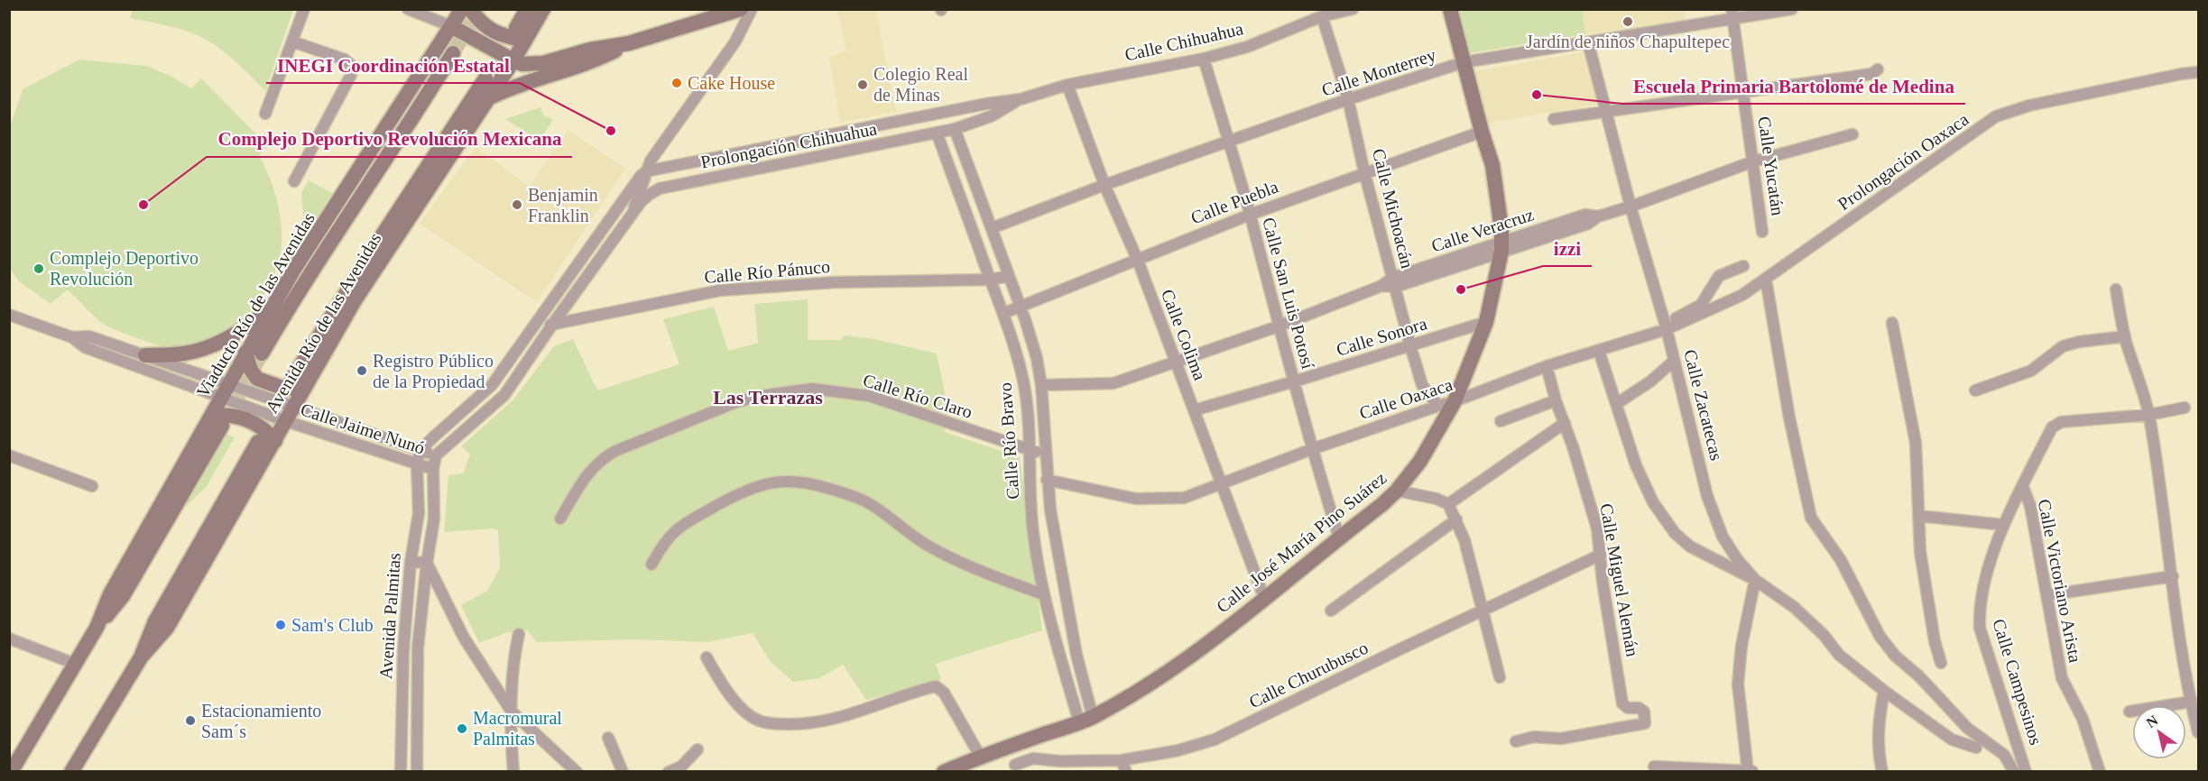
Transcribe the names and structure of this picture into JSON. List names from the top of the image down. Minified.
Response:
{"streets":{"main road":["Viaducto Río de las Avenidas","Avenida Río de las Avenidas","Calle José María Pino Suárez"],"street":["Calle Chihuahua","Calle Monterrey","Prolongación Chihuahua","Prolongación Oaxaca","Calle Yucatán","Calle Puebla","Calle Michoacán","Calle Veracruz","Calle Río Pánuco","Calle San Luis Potosí","Calle Colima","Calle Sonora","Calle Río Claro","Calle Oaxaca","Calle Zacatecas","Calle Jaime Nunó","Calle Río Bravo","Calle Miguel Alemán","Calle Victoriano Arista","Avenida Palmitas","Calle Churubusco","Calle Campesinos"]},"crossings":[["Calle Chihuahua","Prolongación Chihuahua"],["Calle Chihuahua","Calle Michoacán"],["Calle Chihuahua","Calle San Luis Potosí"],["Calle Chihuahua","Calle Colima"],["Calle Chihuahua","Calle Río Bravo"],["Calle Monterrey","Calle Yucatán"],["Calle Monterrey","Calle Michoacán"],["Calle Monterrey","Calle San Luis Potosí"],["Calle Monterrey","Calle Colima"],["Calle Monterrey","Calle Zacatecas"],["Calle Monterrey","Calle Río Bravo"],["Calle Monterrey","Calle José María Pino Suárez"],["Prolongación Chihuahua","Calle Río Bravo"],["Prolongación Oaxaca","Calle Oaxaca"],["Calle Yucatán","Calle Veracruz"],["Calle Puebla","Calle Michoacán"],["Calle Puebla","Calle San Luis Potosí"],["Calle Puebla","Calle Colima"],["Calle Puebla","Calle Río Bravo"],["Calle Puebla","Calle José María Pino Suárez"],["Calle Michoacán","Calle Veracruz"],["Calle Michoacán","Calle Sonora"],["Calle Michoacán","Calle Oaxaca"],["Calle Veracruz","Calle San Luis Potosí"],["Calle Veracruz","Calle Colima"],["Calle Veracruz","Calle Zacatecas"],["Calle Veracruz","Calle Río Bravo"],["Calle Veracruz","Calle José María Pino Suárez"],["Calle Río Pánuco","Calle Río Bravo"],["Calle San Luis Potosí","Calle Sonora"],["Calle San Luis Potosí","Calle Oaxaca"],["Calle San Luis Potosí","Calle José María Pino Suárez"],["Viaducto Río de las Avenidas","Calle Jaime Nunó"],["Avenida Río de las Avenidas","Calle Jaime Nunó"],["Calle Colima","Calle Sonora"],["Calle Colima","Calle Oaxaca"],["Calle Colima","Calle José María Pino Suárez"],["Calle Sonora","Calle José María Pino Suárez"],["Calle Río Claro","Calle Río Bravo"],["Calle Oaxaca","Calle Zacatecas"],["Calle Oaxaca","Calle Río Bravo"],["Calle Oaxaca","Calle José María Pino Suárez"],["Calle Oaxaca","Calle Miguel Alemán"],["Calle Jaime Nunó","Avenida Palmitas"],["Calle Río Bravo","Calle José María Pino Suárez"],["Calle Miguel Alemán","Calle Churubusco"],["Calle Victoriano Arista","Calle Campesinos"]],"districts":["Las Terrazas"],"places":["Jardín de niños Chapultepec","Cake House","Colegio Real de Minas","Escuela Primaria Bartolomé de Medina","INEGI Coordinación Estatal","Complejo Deportivo Revolución Mexicana","Benjamin Franklin","Complejo Deportivo Revolución","izzi","Registro Público de la Propiedad","Sam's Club","Estacionamiento Sam´s","Macromural Palmitas"],"north":"top left"}
